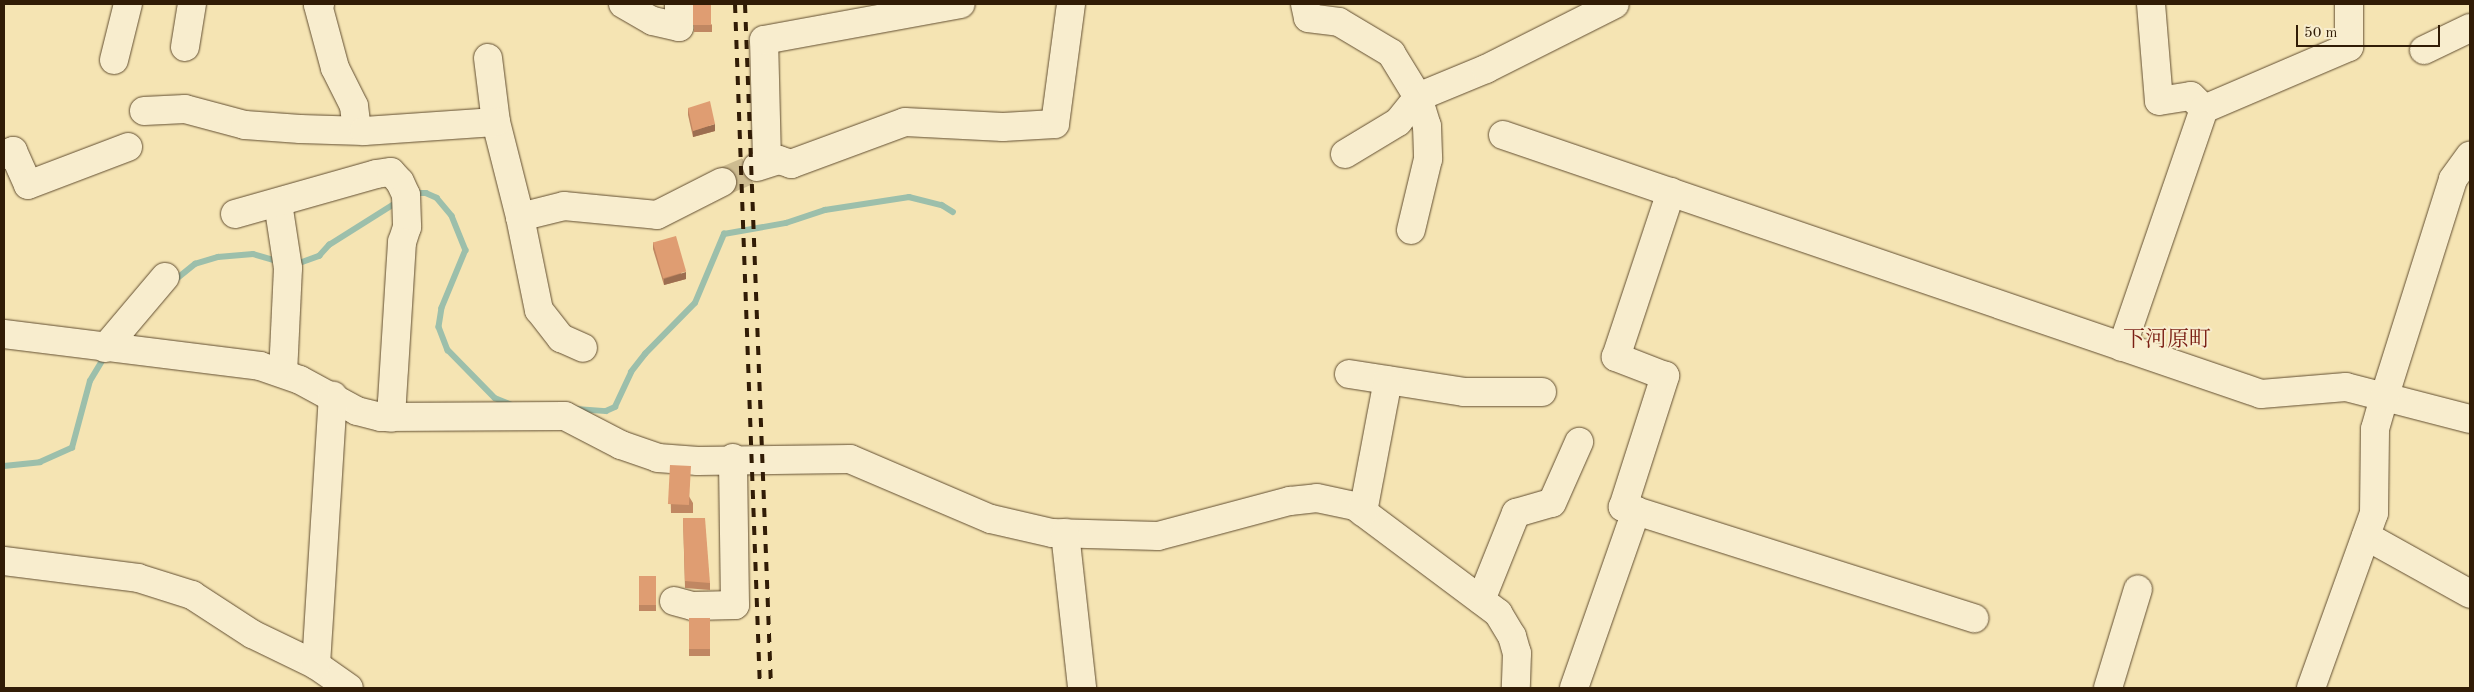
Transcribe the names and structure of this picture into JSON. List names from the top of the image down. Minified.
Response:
{"districts":["下河原町"],"scale_bar":"50 m"}
